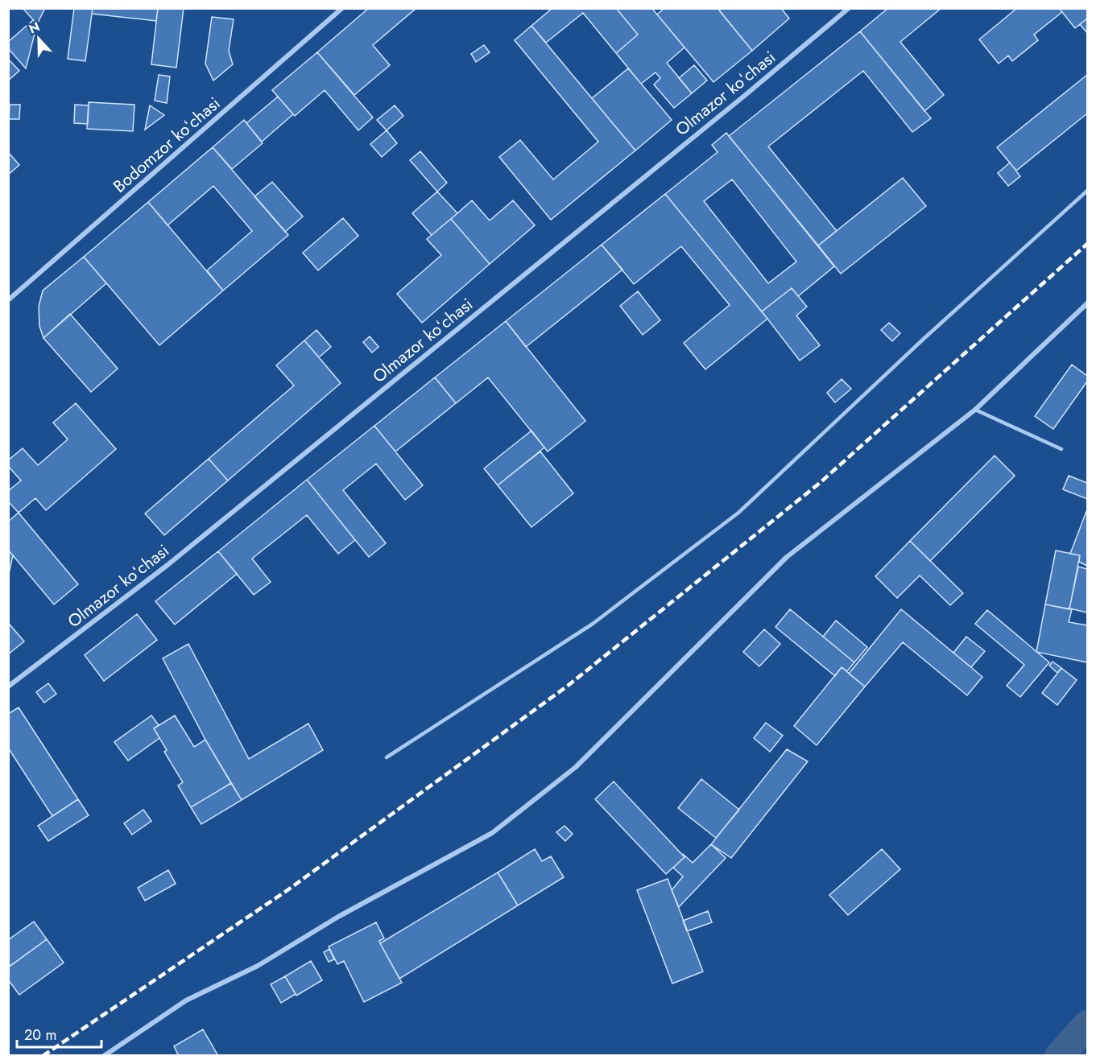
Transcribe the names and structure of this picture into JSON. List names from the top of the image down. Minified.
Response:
{"streets":{"street":["Olmazor koʻchasi","Bodomzor koʻchasi"]},"scale_bar":"20 m","north":"top"}
